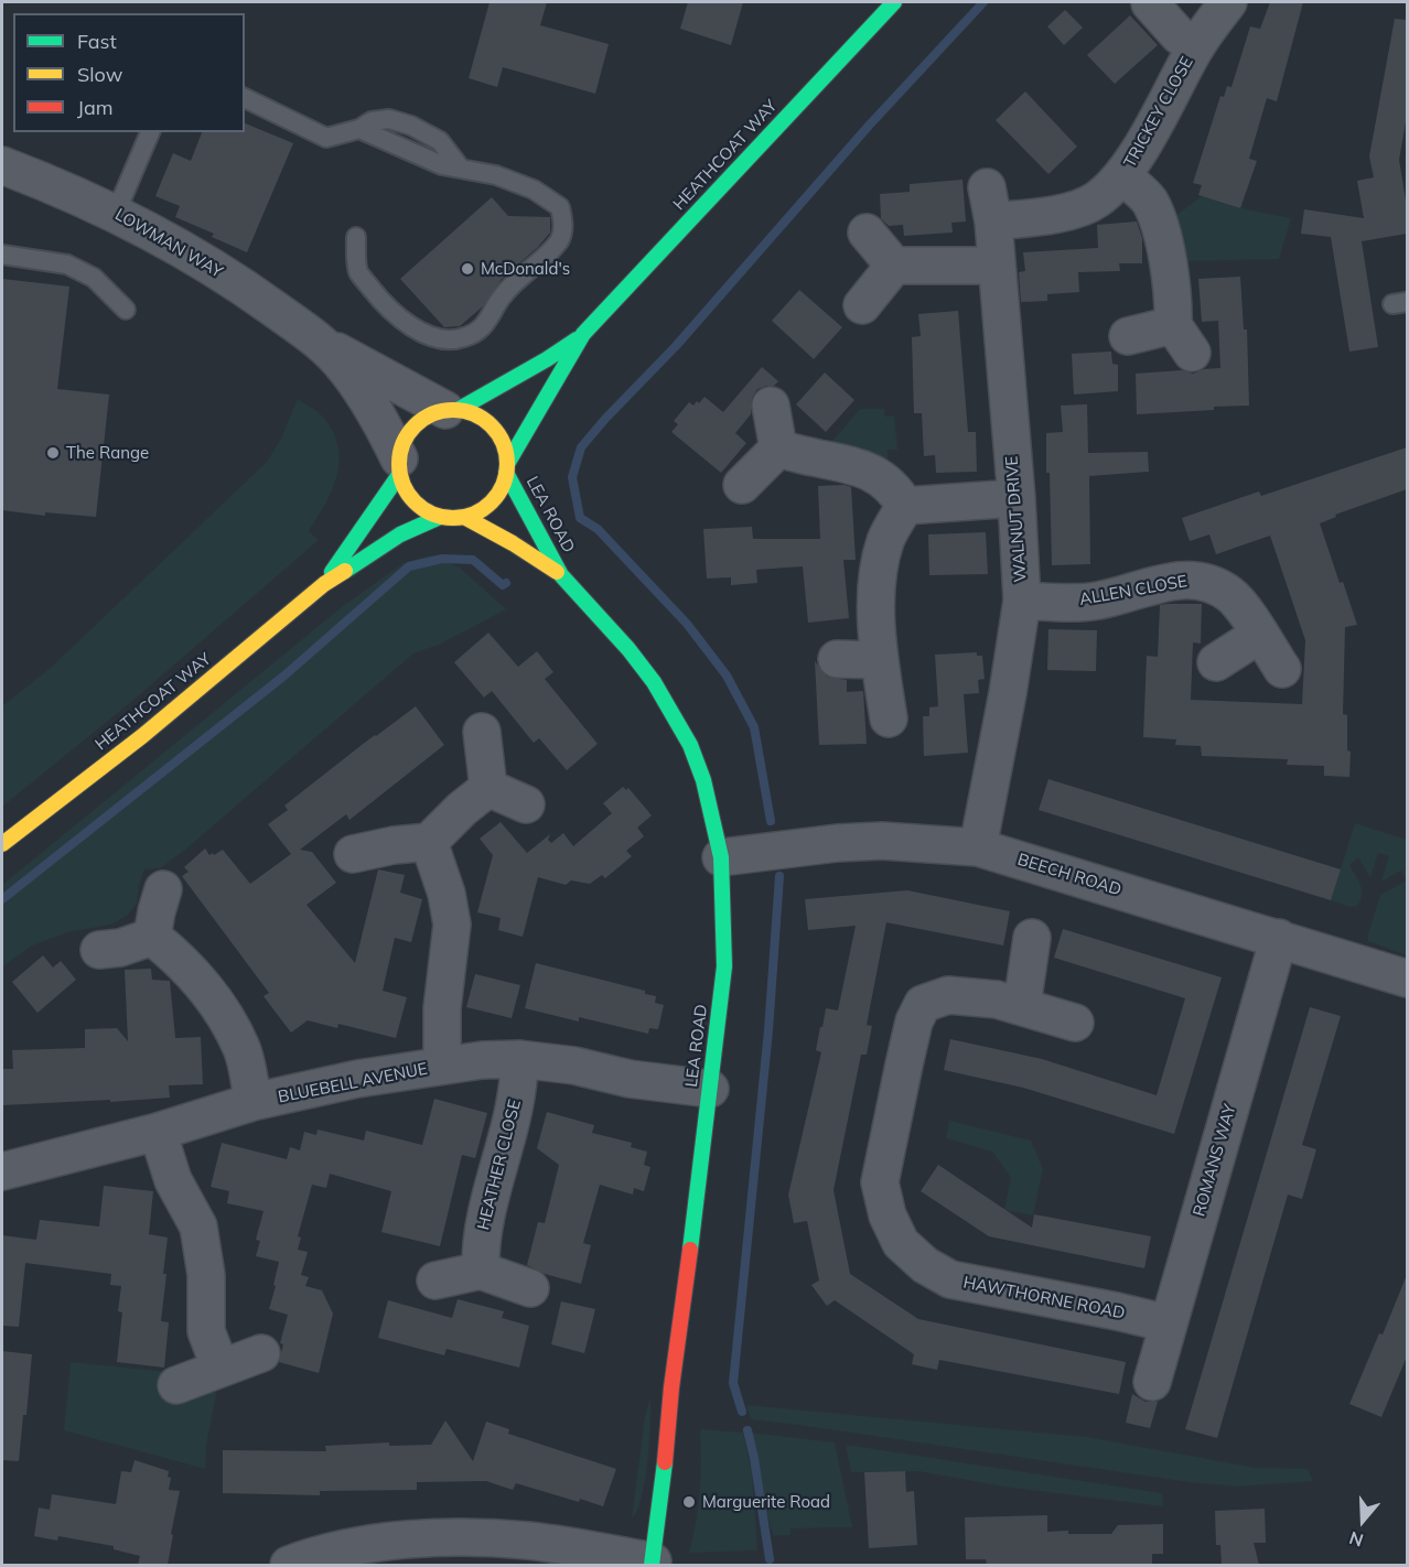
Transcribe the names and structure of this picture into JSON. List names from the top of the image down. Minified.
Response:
{"streets":{"main road":["HEATHCOAT WAY","LEA ROAD"],"street":["TRICKEY CLOSE","LOWMAN WAY","WALNUT DRIVE","ALLEN CLOSE","BEECH ROAD","BLUEBELL AVENUE","ROMANS WAY","HEATHER CLOSE","HAWTHORNE ROAD"]},"crossings":[["TRICKEY CLOSE","WALNUT DRIVE"],["HEATHCOAT WAY","LOWMAN WAY"],["HEATHCOAT WAY","LEA ROAD"],["LOWMAN WAY","LEA ROAD"],["LEA ROAD","BEECH ROAD"],["LEA ROAD","BLUEBELL AVENUE"],["WALNUT DRIVE","ALLEN CLOSE"],["WALNUT DRIVE","BEECH ROAD"],["BEECH ROAD","ROMANS WAY"],["BLUEBELL AVENUE","HEATHER CLOSE"],["ROMANS WAY","HAWTHORNE ROAD"]],"places":["McDonald's","The Range","Marguerite Road"],"legend":["Fast","Slow","Jam"],"north":"bottom"}
